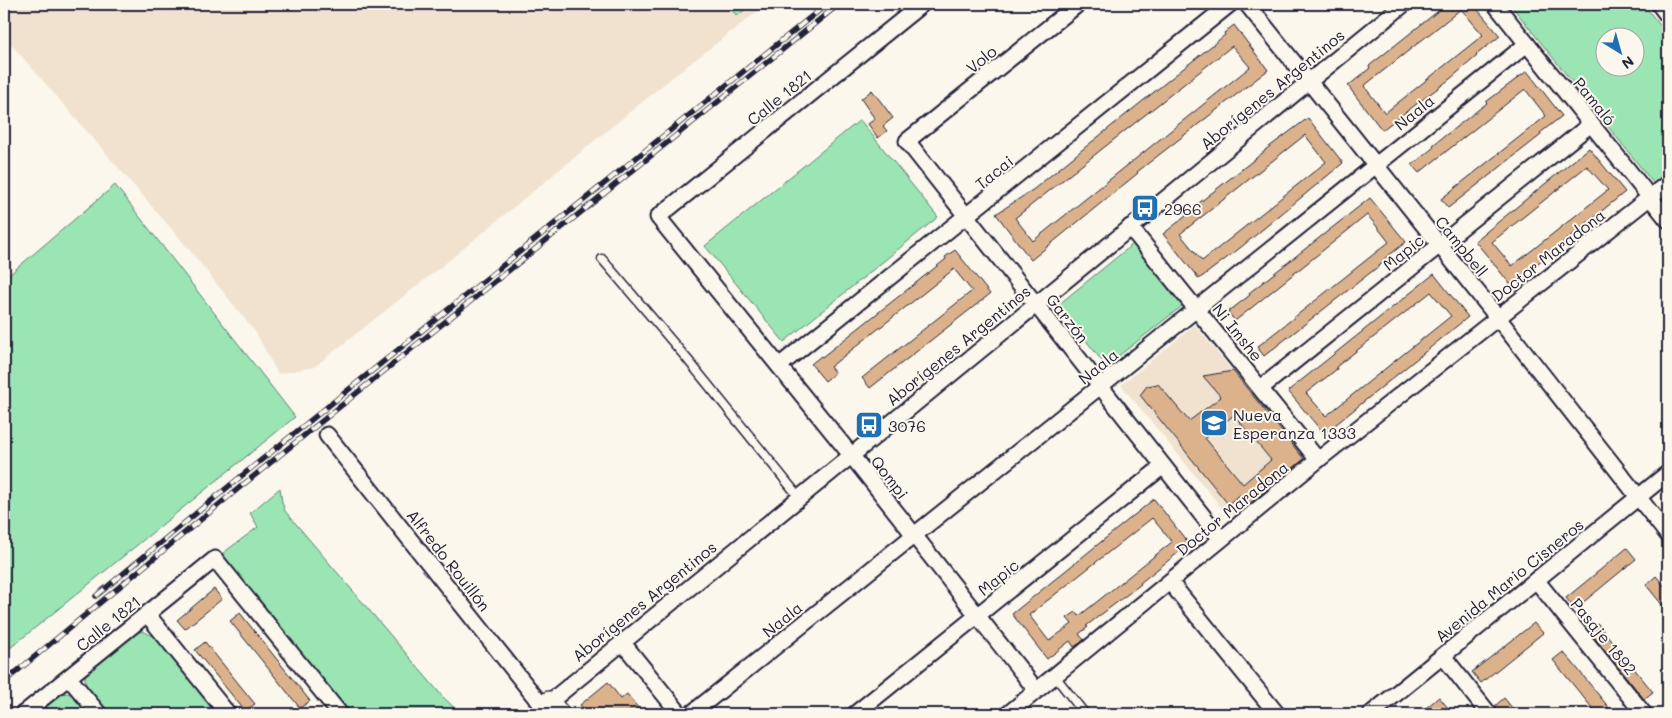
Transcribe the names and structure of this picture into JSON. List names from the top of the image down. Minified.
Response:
{"streets":{"street":["Volo","Aborígenes Argentinos","Calle 1821","Pamaló","Naala","Tacai","Campbell","Mapic","Doctor Maradona","Garzón","Ni Imshe","Qompi","Alfredo Rouillón","Avenida Mario Cisneros","Pasaje 1892"]},"crossings":[["Volo","Garzón"],["Aborígenes Argentinos","Campbell"],["Aborígenes Argentinos","Garzón"],["Aborígenes Argentinos","Ni Imshe"],["Aborígenes Argentinos","Qompi"],["Aborígenes Argentinos","Alfredo Rouillón"],["Calle 1821","Qompi"],["Pamaló","Naala"],["Pamaló","Mapic"],["Pamaló","Doctor Maradona"],["Naala","Campbell"],["Naala","Garzón"],["Naala","Ni Imshe"],["Naala","Qompi"],["Tacai","Garzón"],["Tacai","Qompi"],["Campbell","Mapic"],["Campbell","Doctor Maradona"],["Campbell","Avenida Mario Cisneros"],["Mapic","Garzón"],["Mapic","Ni Imshe"],["Mapic","Qompi"],["Doctor Maradona","Garzón"],["Doctor Maradona","Ni Imshe"],["Doctor Maradona","Qompi"],["Avenida Mario Cisneros","Pasaje 1892"]],"places":{"bus stop":["2966","3076"],"school or university":["Nueva Esperanza 1333"]},"north":"bottom right"}
